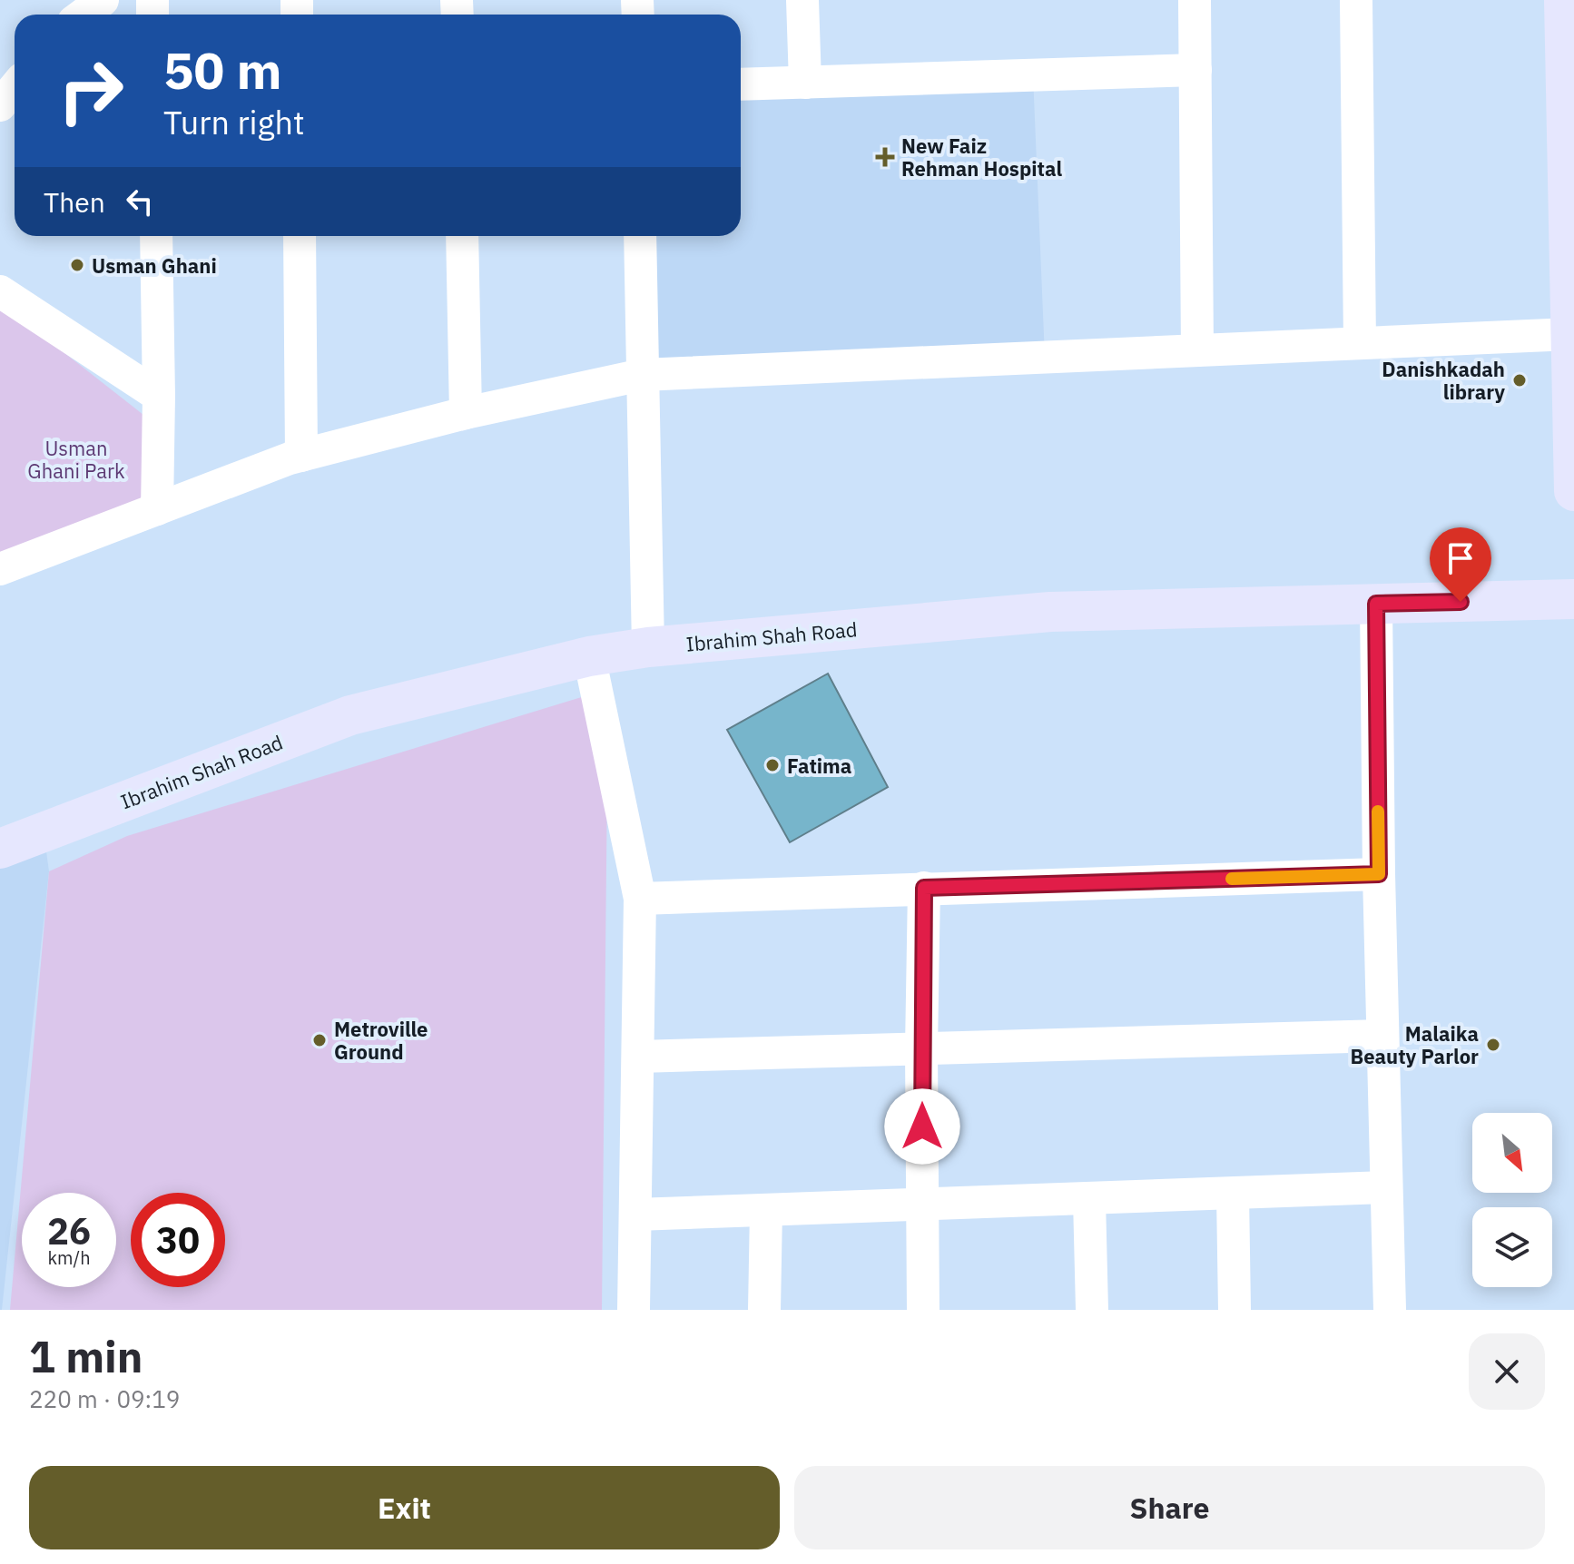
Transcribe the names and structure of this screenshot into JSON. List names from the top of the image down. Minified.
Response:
{"streets":{"street":["Ibrahim Shah Road"]},"parks":["Usman Ghani Park"],"places":{"health":["New Faiz Rehman Hospital"],"other":["Usman Ghani","Danishkadah library","Fatima","Metroville Ground","Malaika Beauty Parlor"]},"north":"bottom right","page":{"turn":["50 m","Turn right"],"then":"Then","speed":"26 km/h","limit":"30","heading":["1 min","220 m · 09:19"],"buttons":["Exit","Share"]}}
